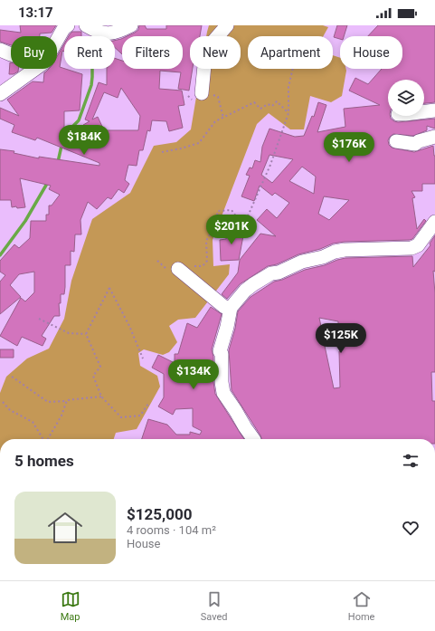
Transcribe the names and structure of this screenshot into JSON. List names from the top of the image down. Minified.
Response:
{"page":{"status":"13:17","chip":["Buy","Rent","Filters","New","Apartment","House"],"price":["$184K","$176K","$201K","$125K","$134K"],"heading":"5 homes","list":[{"name":"$125,000","note":"4 rooms · 104 m² · House"}],"tabs":["Map","Saved","Home"]}}
